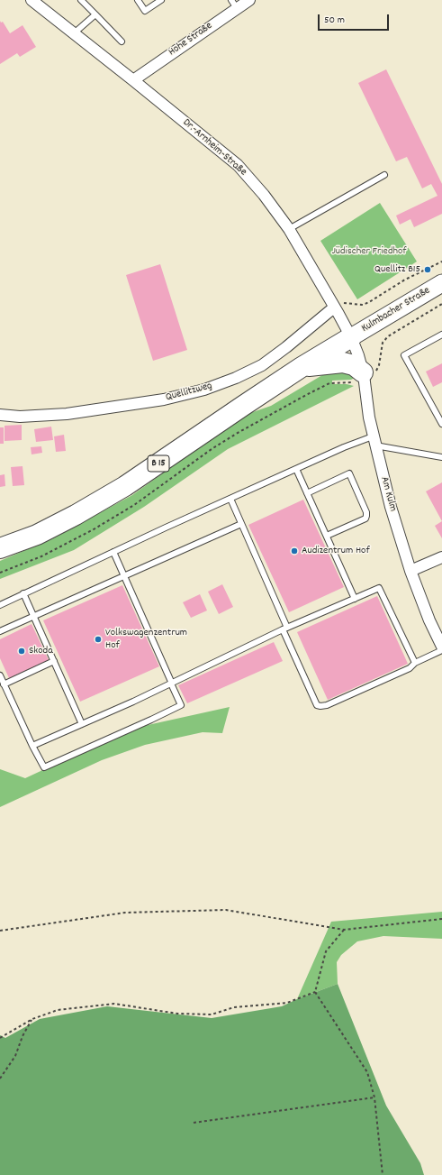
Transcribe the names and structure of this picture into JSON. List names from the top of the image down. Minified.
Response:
{"streets":{"highway":["B 15"],"main road":["Kulmbacher Straße"],"street":["Hohe Straße","Dr.-Arnheim-Straße","Quellitzweg","Am Kulm"]},"crossings":[["Hohe Straße","Dr.-Arnheim-Straße"],["Dr.-Arnheim-Straße","Kulmbacher Straße"],["Dr.-Arnheim-Straße","Quellitzweg"],["Dr.-Arnheim-Straße","B 15"],["Dr.-Arnheim-Straße","Am Kulm"],["Kulmbacher Straße","B 15"],["Kulmbacher Straße","Am Kulm"],["B 15","Am Kulm"]],"parks":["Jüdischer Friedhof"],"places":["Quellitz B15","Audizentrum Hof","Volkswagenzentrum Hof","Skoda"],"scale_bar":"50 m"}
